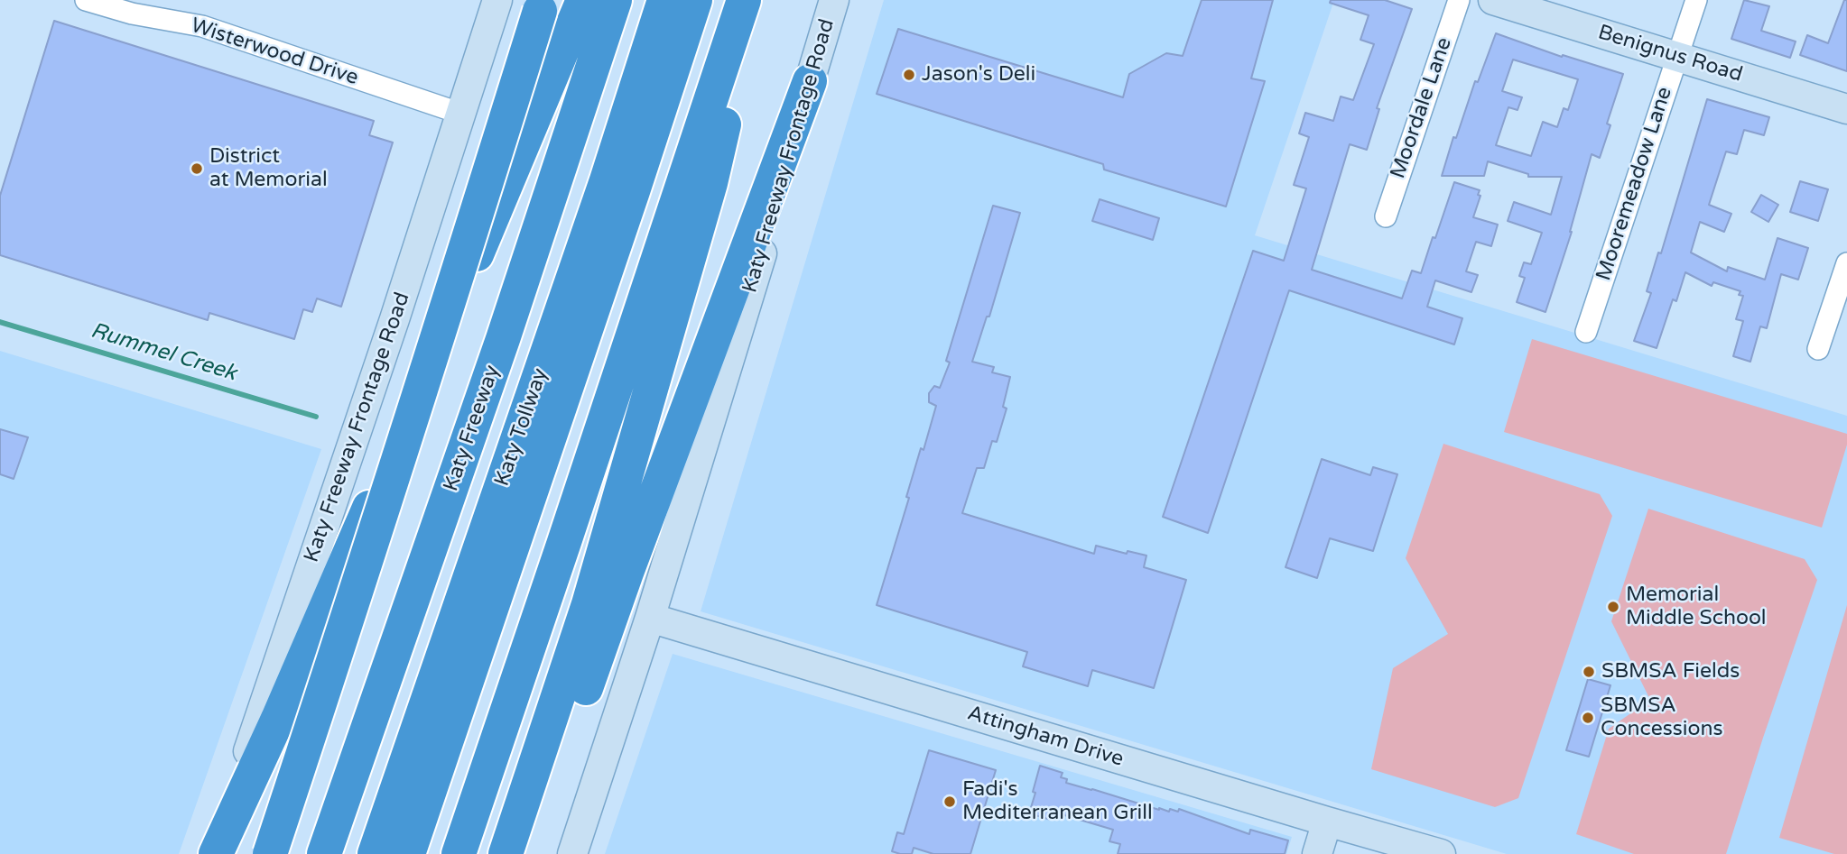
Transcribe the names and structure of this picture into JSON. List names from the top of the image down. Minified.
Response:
{"streets":{"highway":["Katy Tollway","Katy Freeway"],"main road":["Benignus Road","Katy Freeway Frontage Road","Attingham Drive"],"street":["Wisterwood Drive","Moordale Lane","Mooremeadow Lane"]},"crossings":[["Wisterwood Drive","Katy Freeway Frontage Road"],["Benignus Road","Mooremeadow Lane"],["Katy Freeway Frontage Road","Attingham Drive"]],"water":["Rummel Creek"],"places":["Jason's Deli","District at Memorial","Memorial Middle School","SBMSA Fields","SBMSA Concessions","Fadi's Mediterranean Grill"]}
